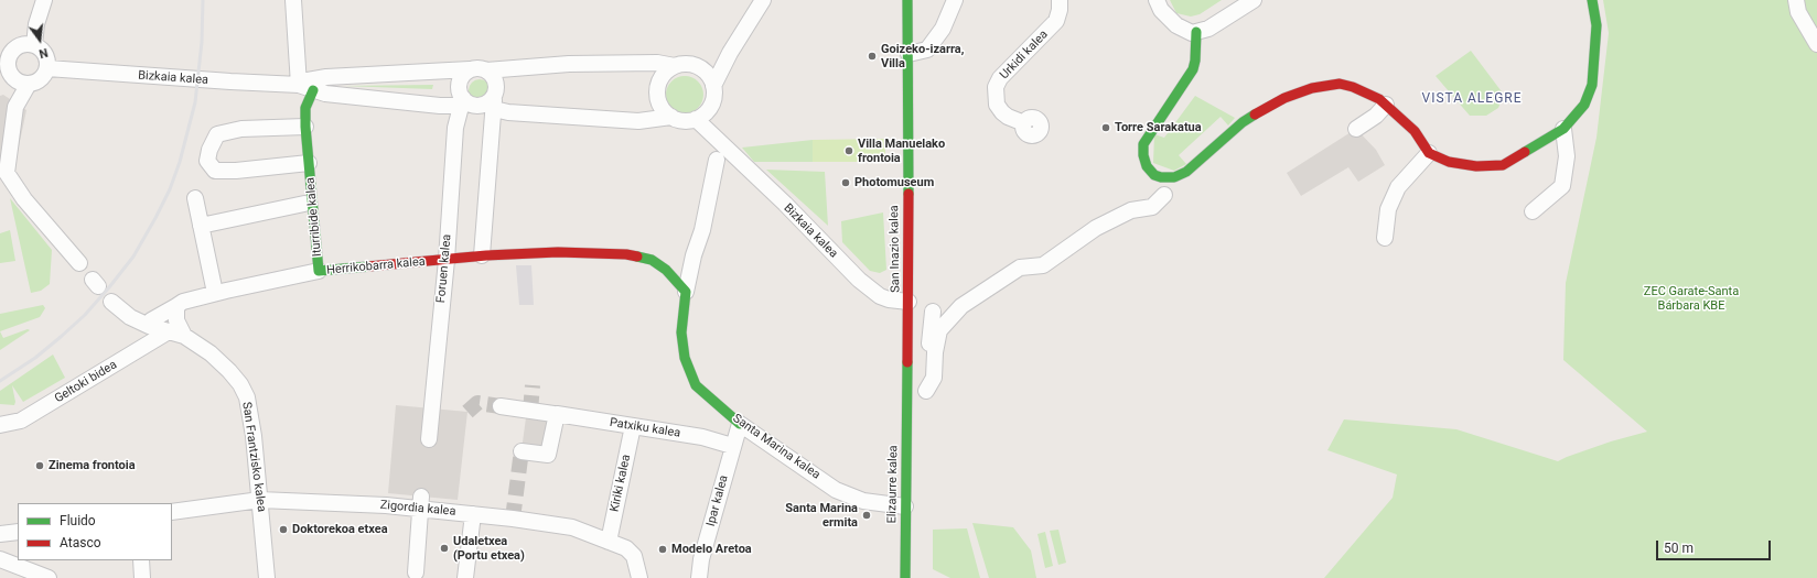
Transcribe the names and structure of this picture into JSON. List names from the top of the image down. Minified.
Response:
{"streets":{"street":["Urkidi kalea","Bizkaia kalea","Iturribide kalea","San Inazio kalea","Herrikobarra kalea","Foruen kalea","Geltoki bidea","Patxiku kalea","Santa Marina kalea","San Frantzisko kalea","Kiriki kalea","Elizaurre kalea","Ipar kalea","Zigordia kalea"]},"crossings":[["Bizkaia kalea","Iturribide kalea"],["Bizkaia kalea","San Inazio kalea"],["Bizkaia kalea","Foruen kalea"],["Iturribide kalea","Herrikobarra kalea"],["San Inazio kalea","Elizaurre kalea"],["Herrikobarra kalea","Foruen kalea"],["Herrikobarra kalea","Geltoki bidea"],["Herrikobarra kalea","Santa Marina kalea"],["Geltoki bidea","San Frantzisko kalea"],["Patxiku kalea","Kiriki kalea"],["Patxiku kalea","Ipar kalea"],["Santa Marina kalea","Elizaurre kalea"],["Santa Marina kalea","Ipar kalea"],["San Frantzisko kalea","Zigordia kalea"],["Kiriki kalea","Zigordia kalea"]],"districts":["VISTA ALEGRE"],"parks":["ZEC Garate-Santa Bárbara KBE"],"places":["Goizeko-izarra, Villa","Torre Sarakatua","Villa Manuelako frontoia","Photomuseum","Zinema frontoia","Santa Marina ermita","Doktorekoa etxea","Udaletxea (Portu etxea)","Modelo Aretoa"],"legend":["Fluido","Atasco"],"scale_bar":"50 m","north":"bottom"}
